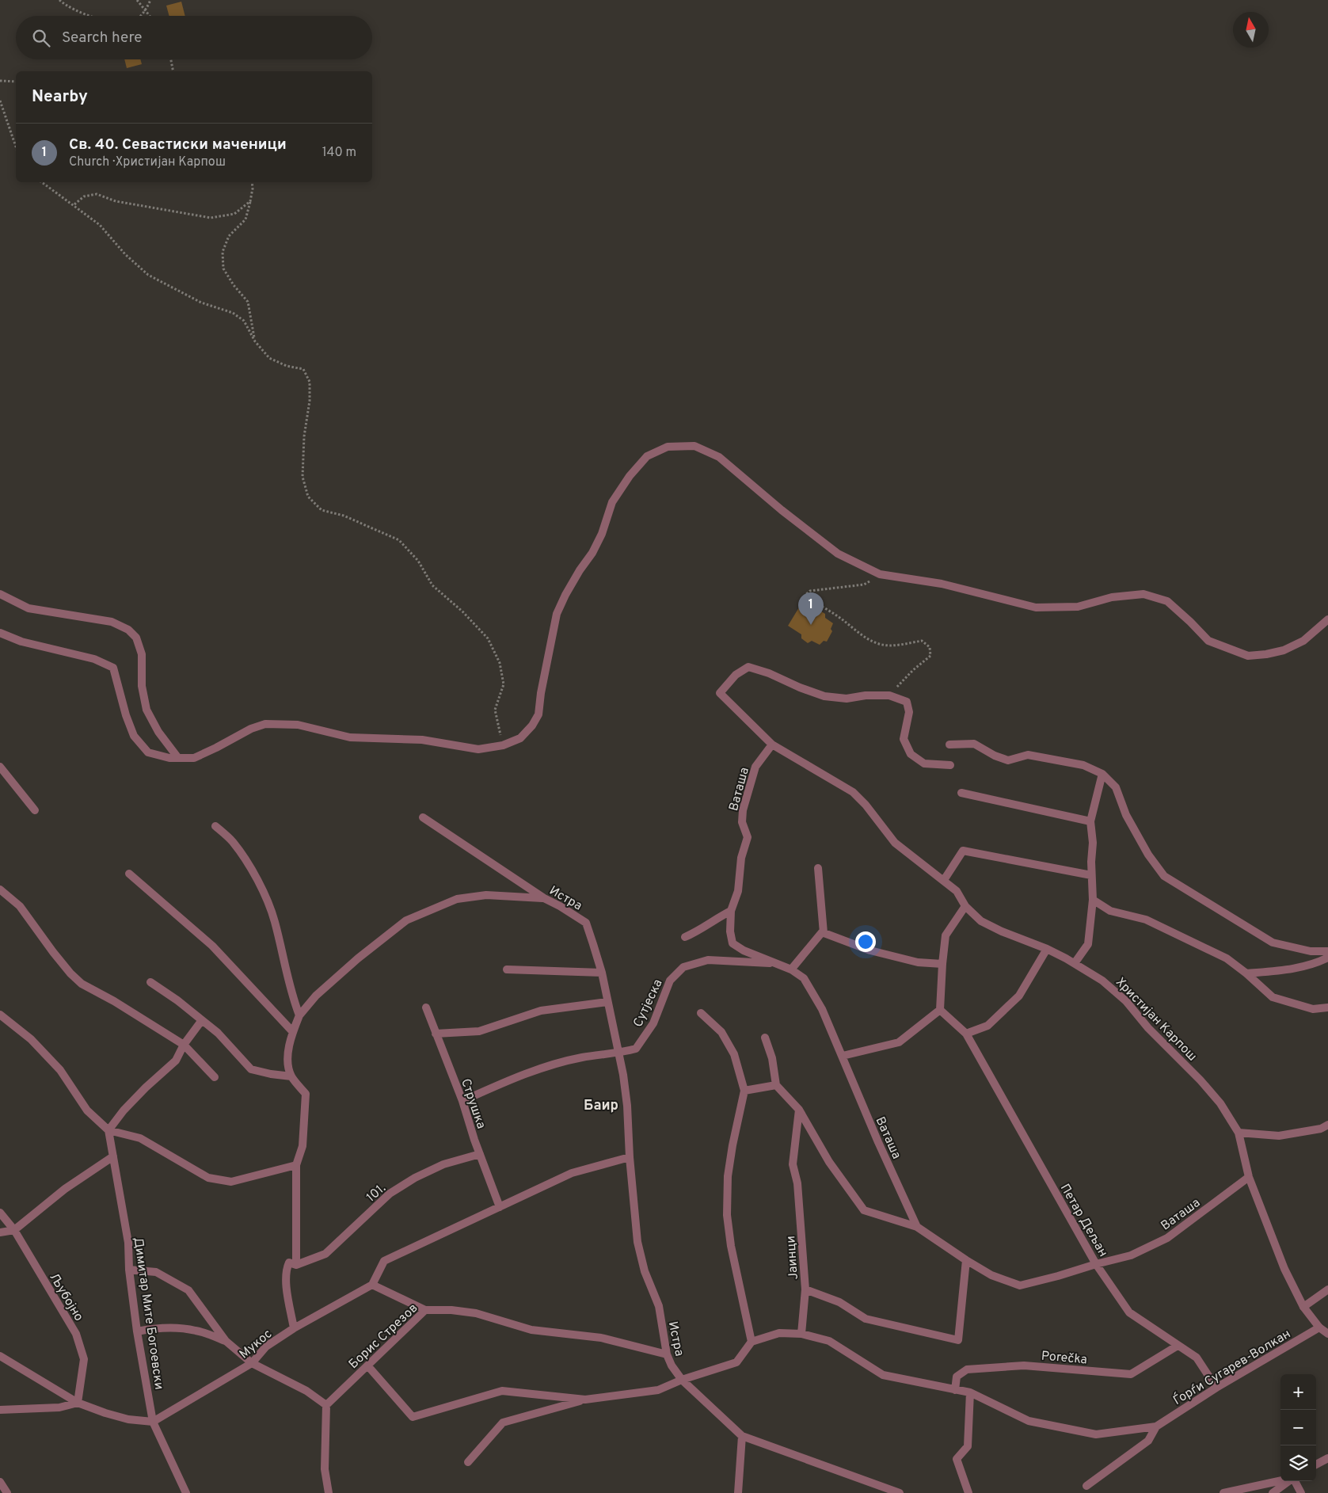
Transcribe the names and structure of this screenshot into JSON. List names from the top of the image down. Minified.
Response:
{"streets":{"street":["Ваташа","Истра","Сутјеска","Христијан Карпош","Струшка","101.","Петар Дељан","Јаинци","Љубојно","Димитар Мите Богоевски","Борис Стрезов","Мукос","Porečka","Ѓорѓи Сугарев-Волкан"]},"crossings":[["Ваташа","Сутјеска"],["Ваташа","Христијан Карпош"],["Ваташа","Петар Дељан"],["Ваташа","Јаинци"],["Истра","Сутјеска"],["Истра","Борис Стрезов"],["Христијан Карпош","Ѓорѓи Сугарев-Волкан"],["Струшка","101."],["Петар Дељан","Porečka"],["Петар Дељан","Ѓорѓи Сугарев-Волкан"],["Димитар Мите Богоевски","Мукос"],["Porečka","Ѓорѓи Сугарев-Волкан"]],"districts":["Баир"],"north":"top","page":{"search":"Search here","heading":"Nearby","list":[{"mark":"1","name":"Св. 40. Севастиски маченици","note":"Church · Христијан Карпош","value":"140 m"}],"pins":"1","map_buttons":["+","−"]}}
